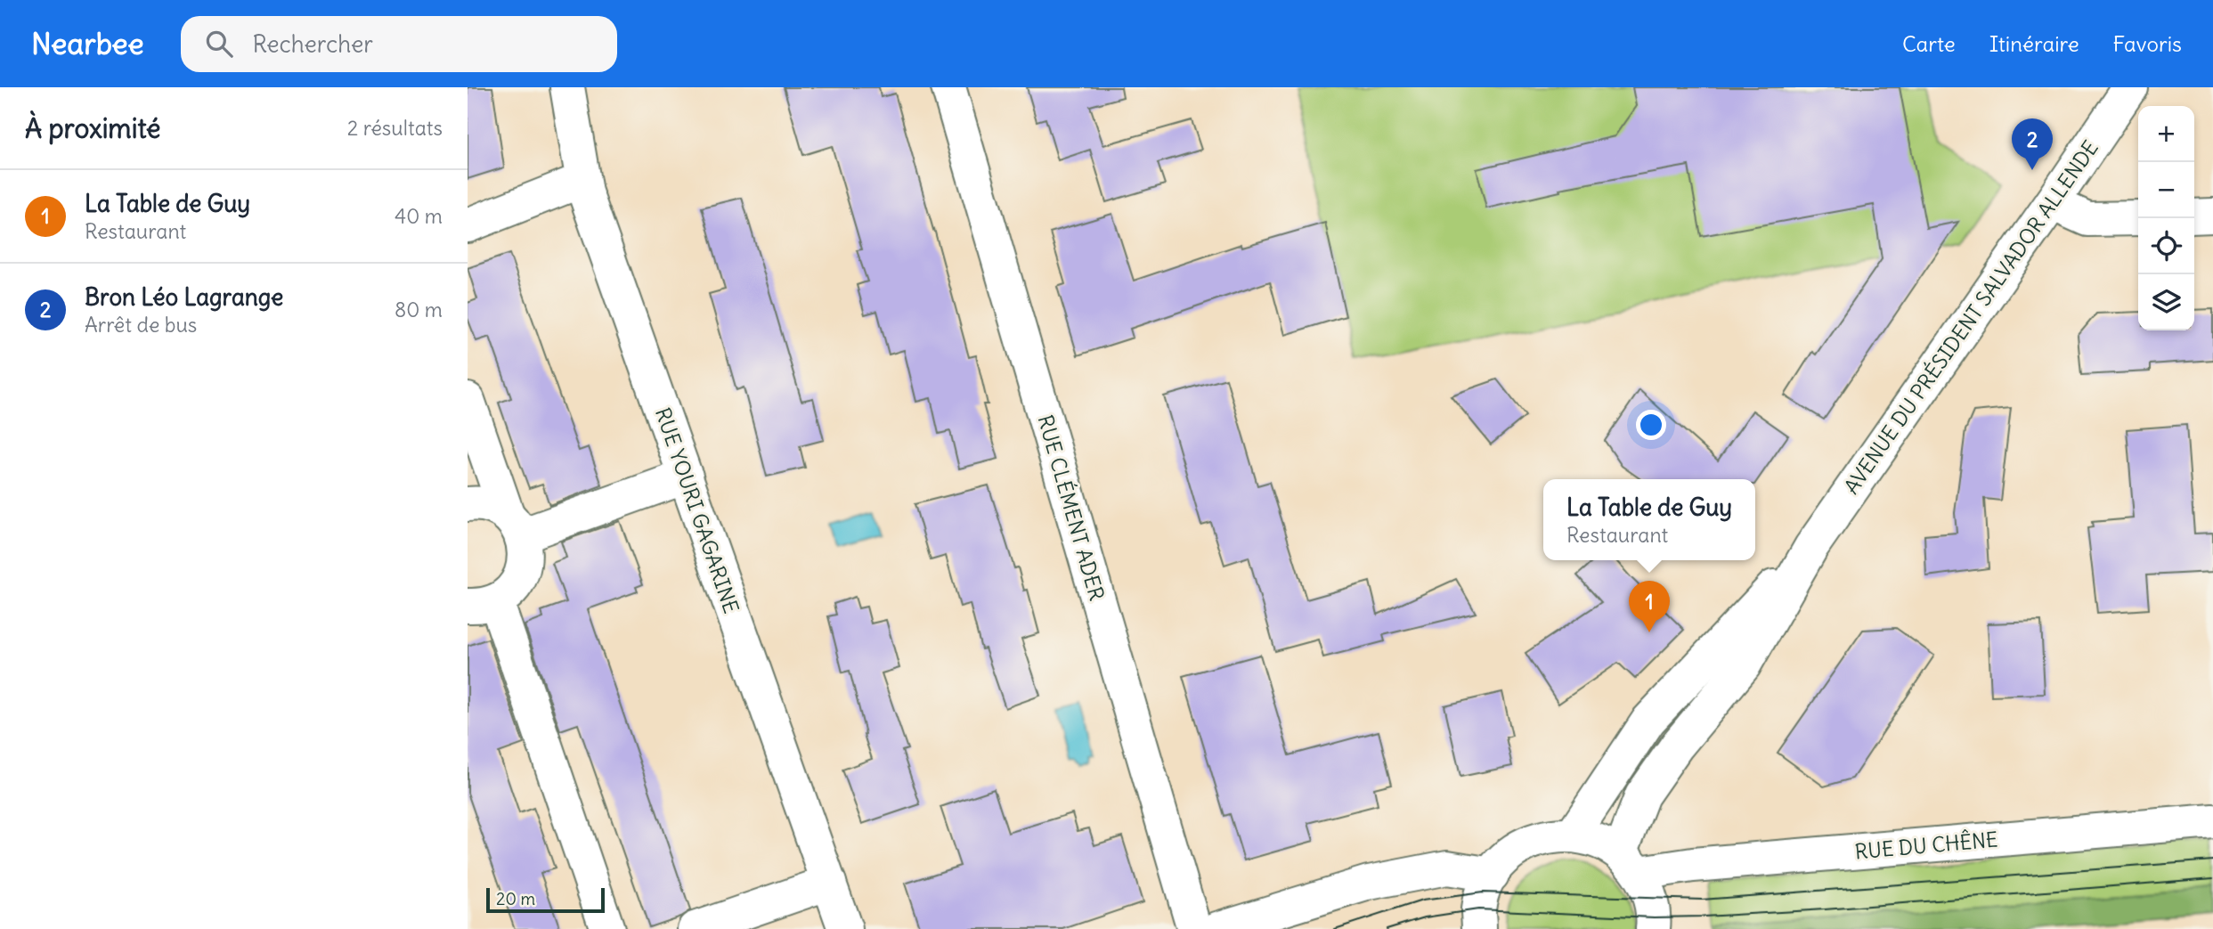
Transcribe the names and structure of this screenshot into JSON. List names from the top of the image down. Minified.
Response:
{"streets":{"street":["AVENUE DU PRÉSIDENT SALVADOR ALLENDE","RUE CLÉMENT ADER","RUE YOURI GAGARINE","RUE DU CHÊNE"]},"crossings":[["AVENUE DU PRÉSIDENT SALVADOR ALLENDE","RUE DU CHÊNE"]],"scale_bar":"20 m","page":{"header":"Nearbee","search":"Rechercher","nav":["Carte","Itinéraire","Favoris"],"heading":["À proximité","2 résultats"],"map_buttons":["+","−"],"pins":["2","1"],"list":[{"mark":"1","name":"La Table de Guy","note":"Restaurant","value":"40 m"},{"mark":"2","name":"Bron Léo Lagrange","note":"Arrêt de bus","value":"80 m"}],"popup":["La Table de Guy","Restaurant"],"scale":"20 m"}}
